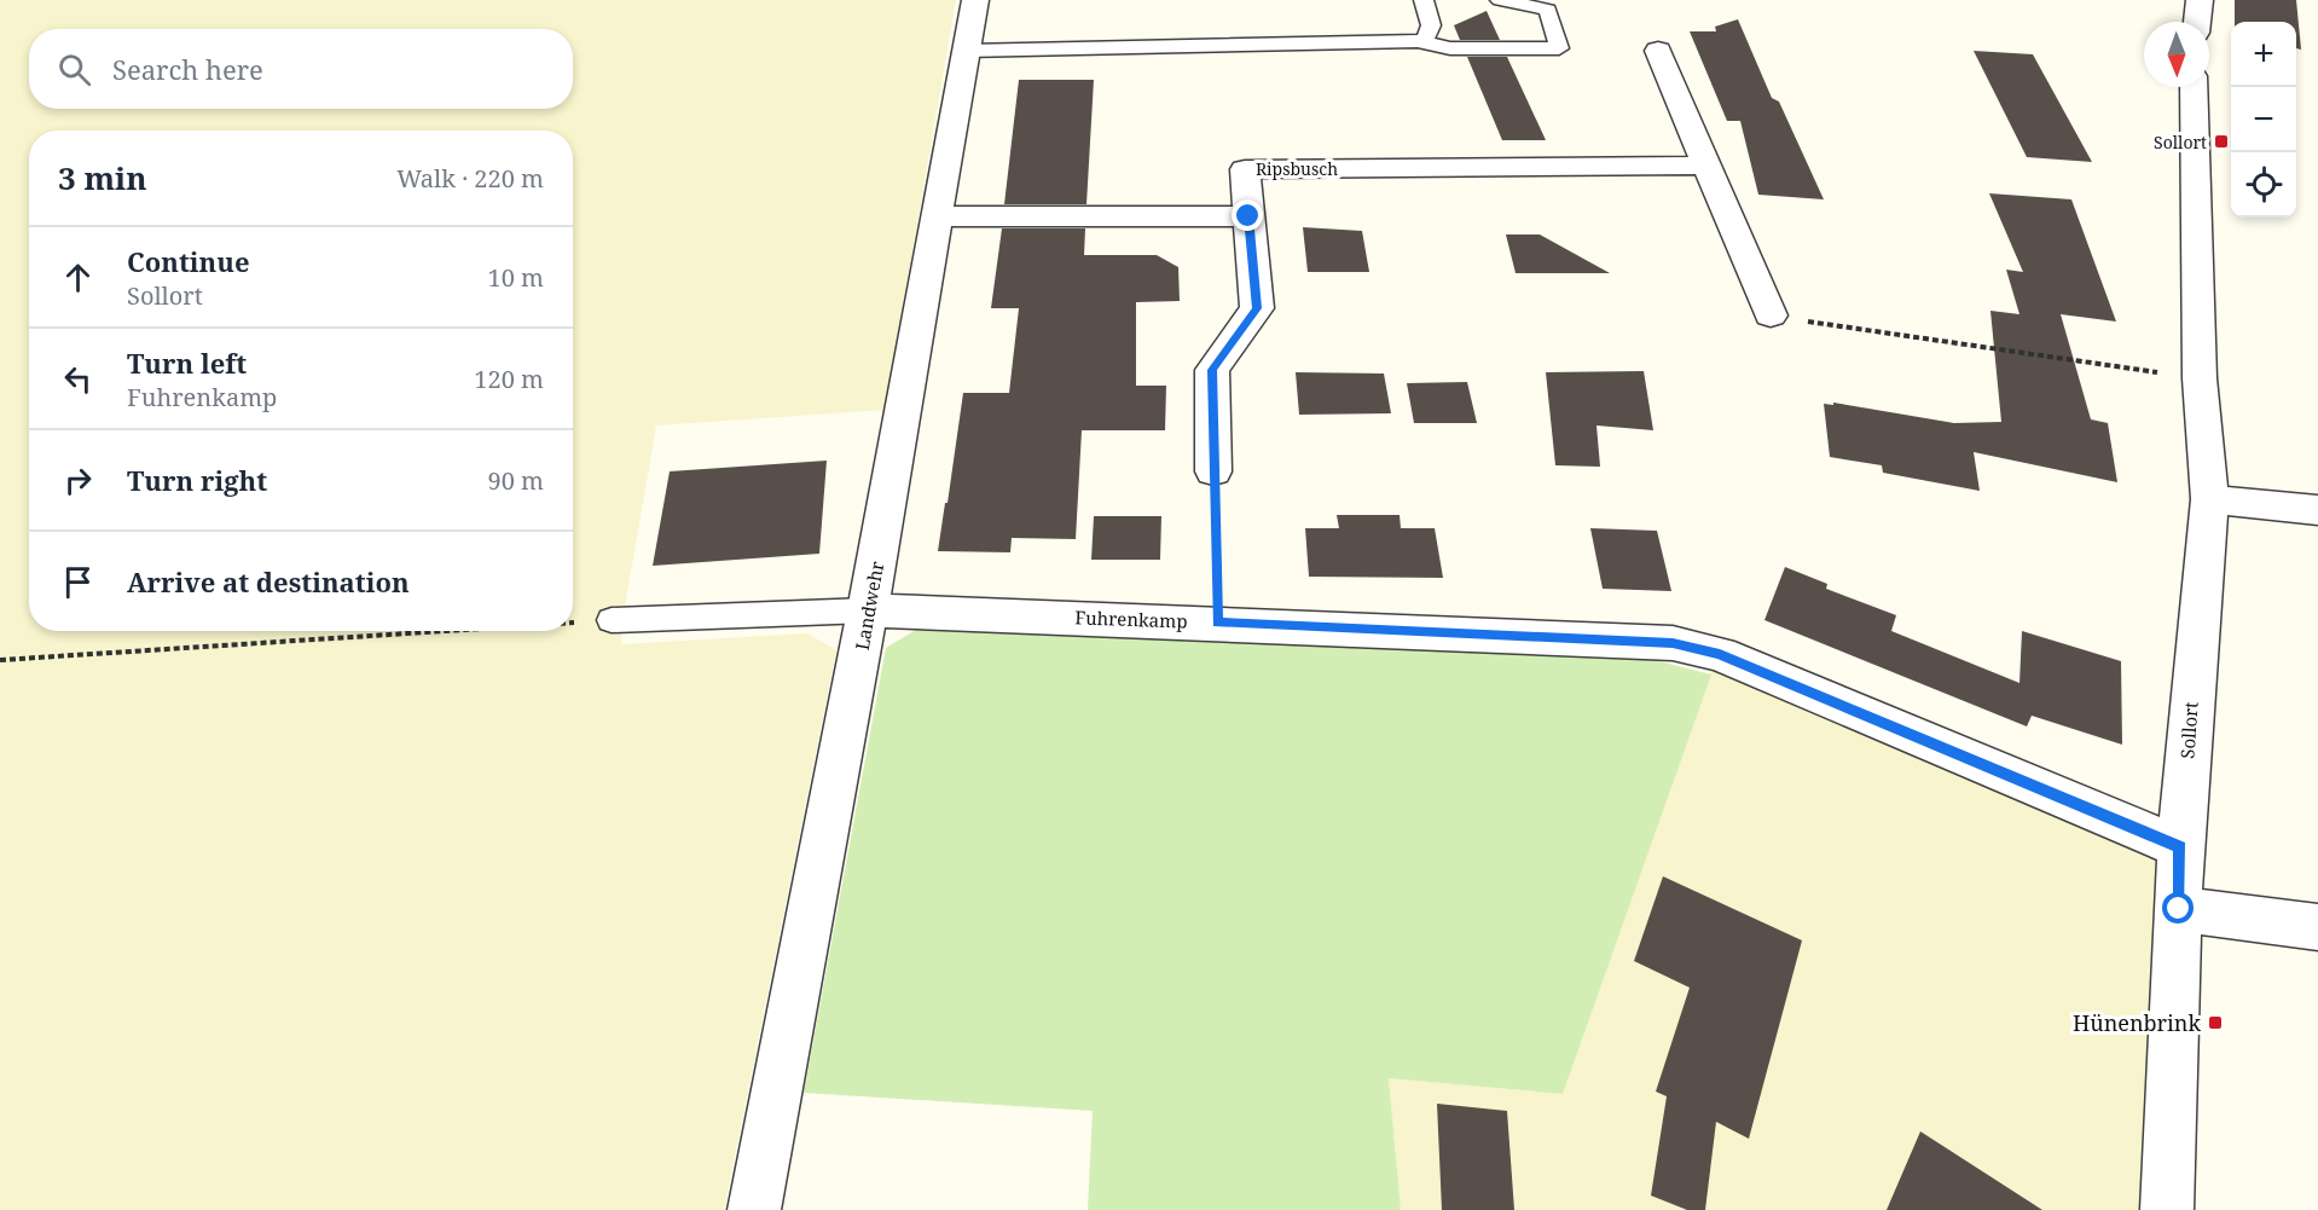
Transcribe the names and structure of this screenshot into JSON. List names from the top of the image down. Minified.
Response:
{"streets":{"street":["Ripsbusch","Landwehr","Fuhrenkamp","Sollort"]},"crossings":[["Landwehr","Fuhrenkamp"],["Fuhrenkamp","Sollort"]],"places":{"transit":["Sollort","Hünenbrink"]},"north":"bottom","page":{"map_buttons":["+","−"],"search":"Search here","heading":["3 min","Walk · 220 m"],"list":[["Continue","Sollort","10 m"],["Turn left","Fuhrenkamp","120 m"],["Turn right","90 m"],"Arrive at destination"]}}
